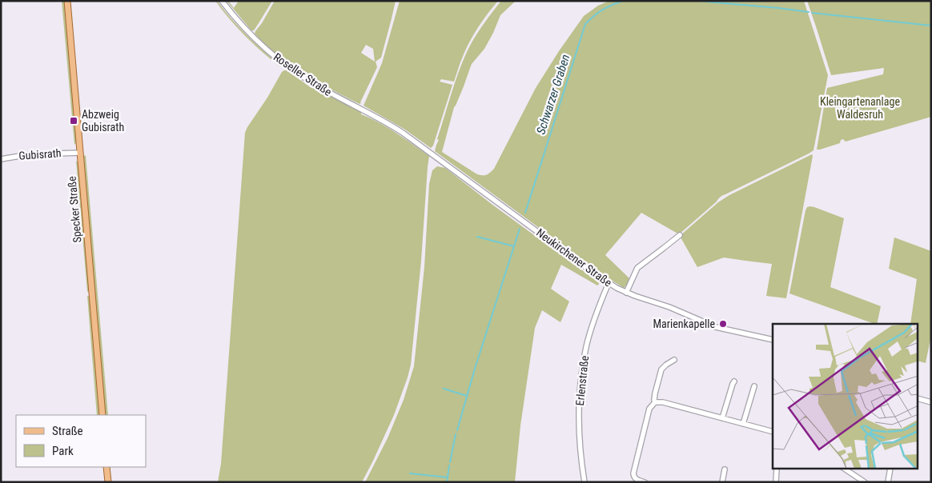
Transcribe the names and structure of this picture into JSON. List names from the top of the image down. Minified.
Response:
{"streets":{"main road":["Specker Straße"],"street":["Roseller Straße","Gubisrath","Neukirchener Straße","Erlenstraße"]},"crossings":[["Roseller Straße","Neukirchener Straße"],["Gubisrath","Specker Straße"],["Neukirchener Straße","Erlenstraße"]],"water":["Schwarzer Graben"],"parks":["Kleingartenanlage Waldesruh"],"places":{"transit":["Abzweig Gubisrath"],"other":["Marienkapelle"]},"legend":["Straße","Park"]}
